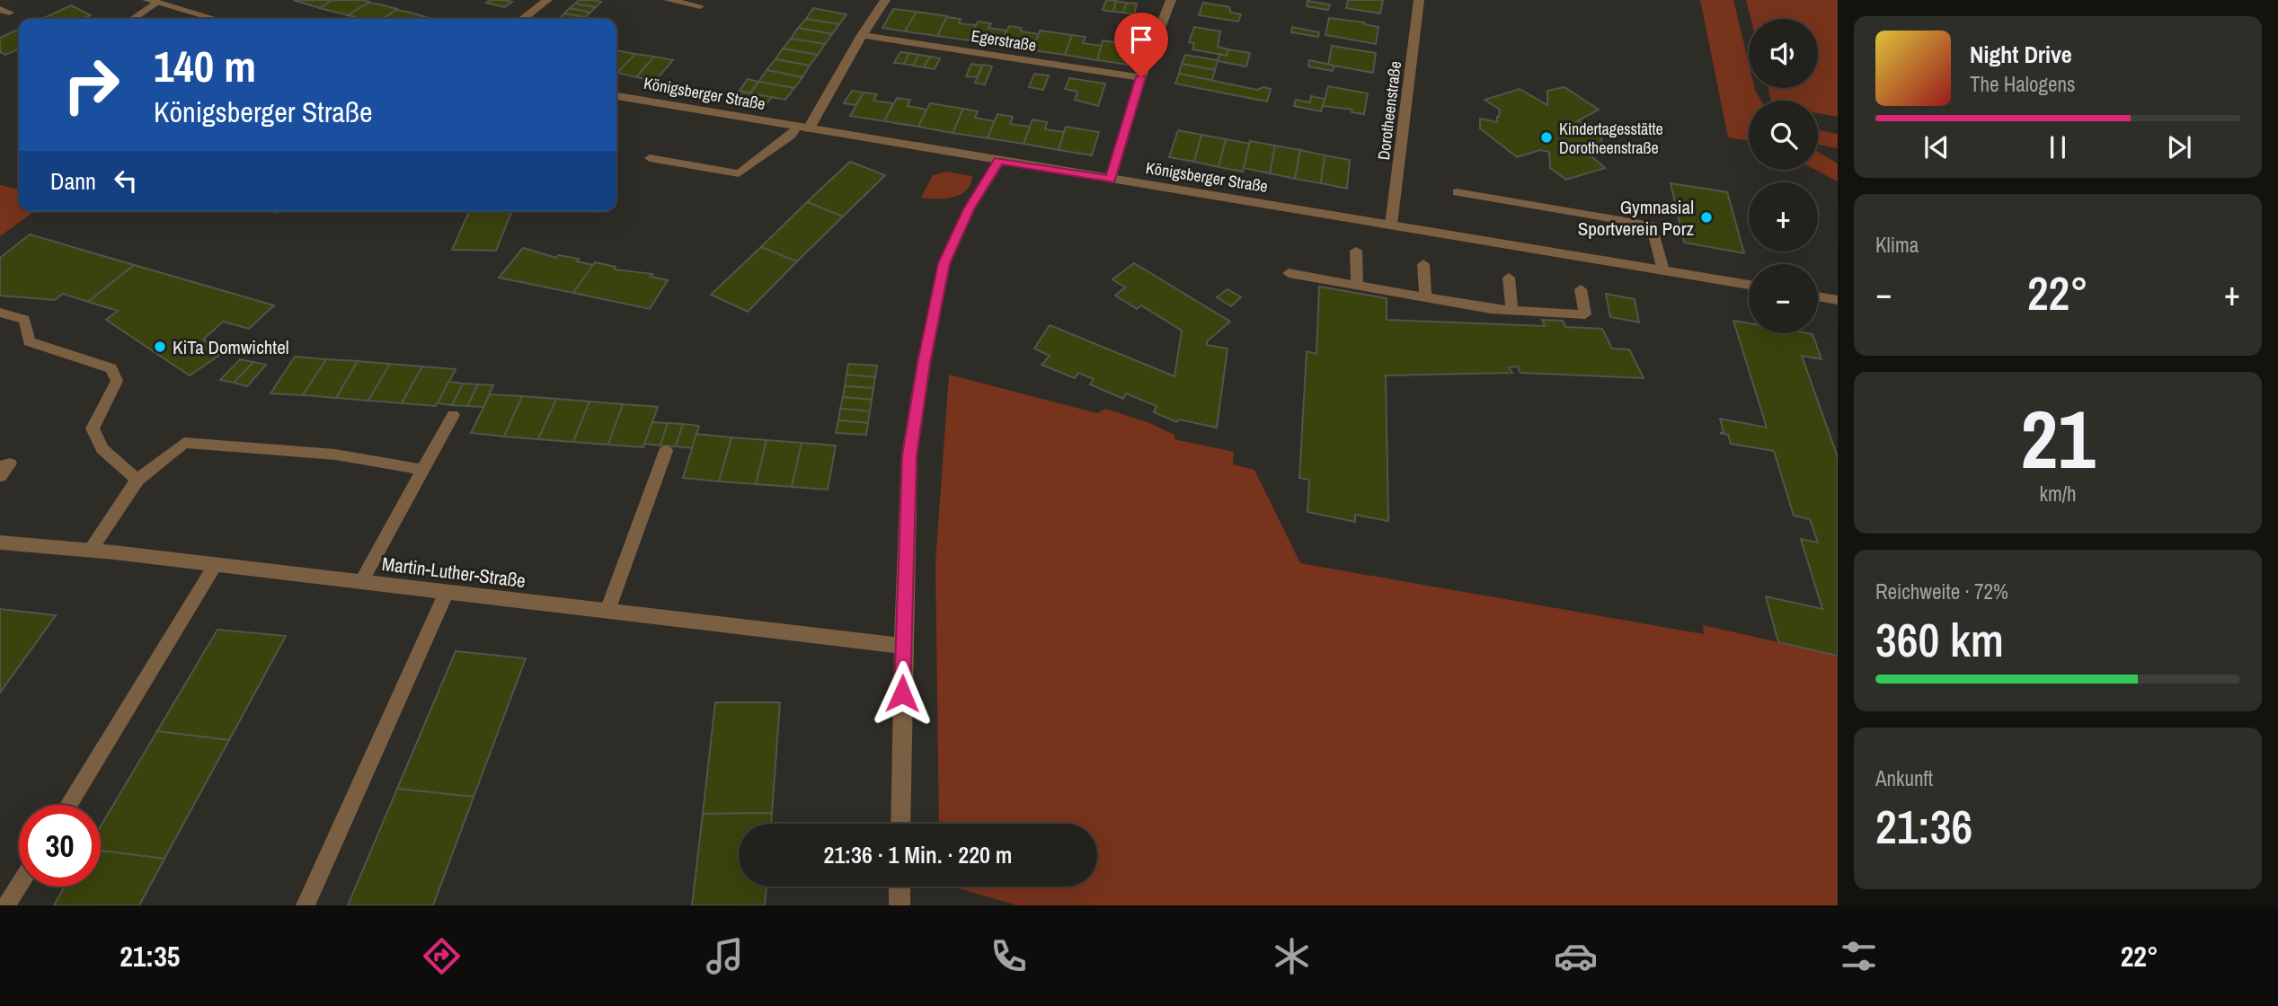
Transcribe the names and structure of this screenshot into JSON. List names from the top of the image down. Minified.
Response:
{"streets":{"street":["Egerstraße","Königsberger Straße","Dorotheenstraße","Martin-Luther-Straße"]},"crossings":[["Königsberger Straße","Dorotheenstraße"]],"places":["Kindertagesstätte Dorotheenstraße","Gymnasial Sportverein Porz","KiTa Domwichtel"],"page":{"map_buttons":["+","−"],"turn":["140 m","Königsberger Straße"],"song":["Night Drive","The Halogens"],"then":"Dann","tile":["Klima",["21","km/h"],["Reichweite · 72%","360 km"],["Ankunft","21:36"]],"heat":["−","22°","+"],"limit":"30","trip":"21:36 · 1 Min. · 220 m","tabs":["21:35","22°"]}}
